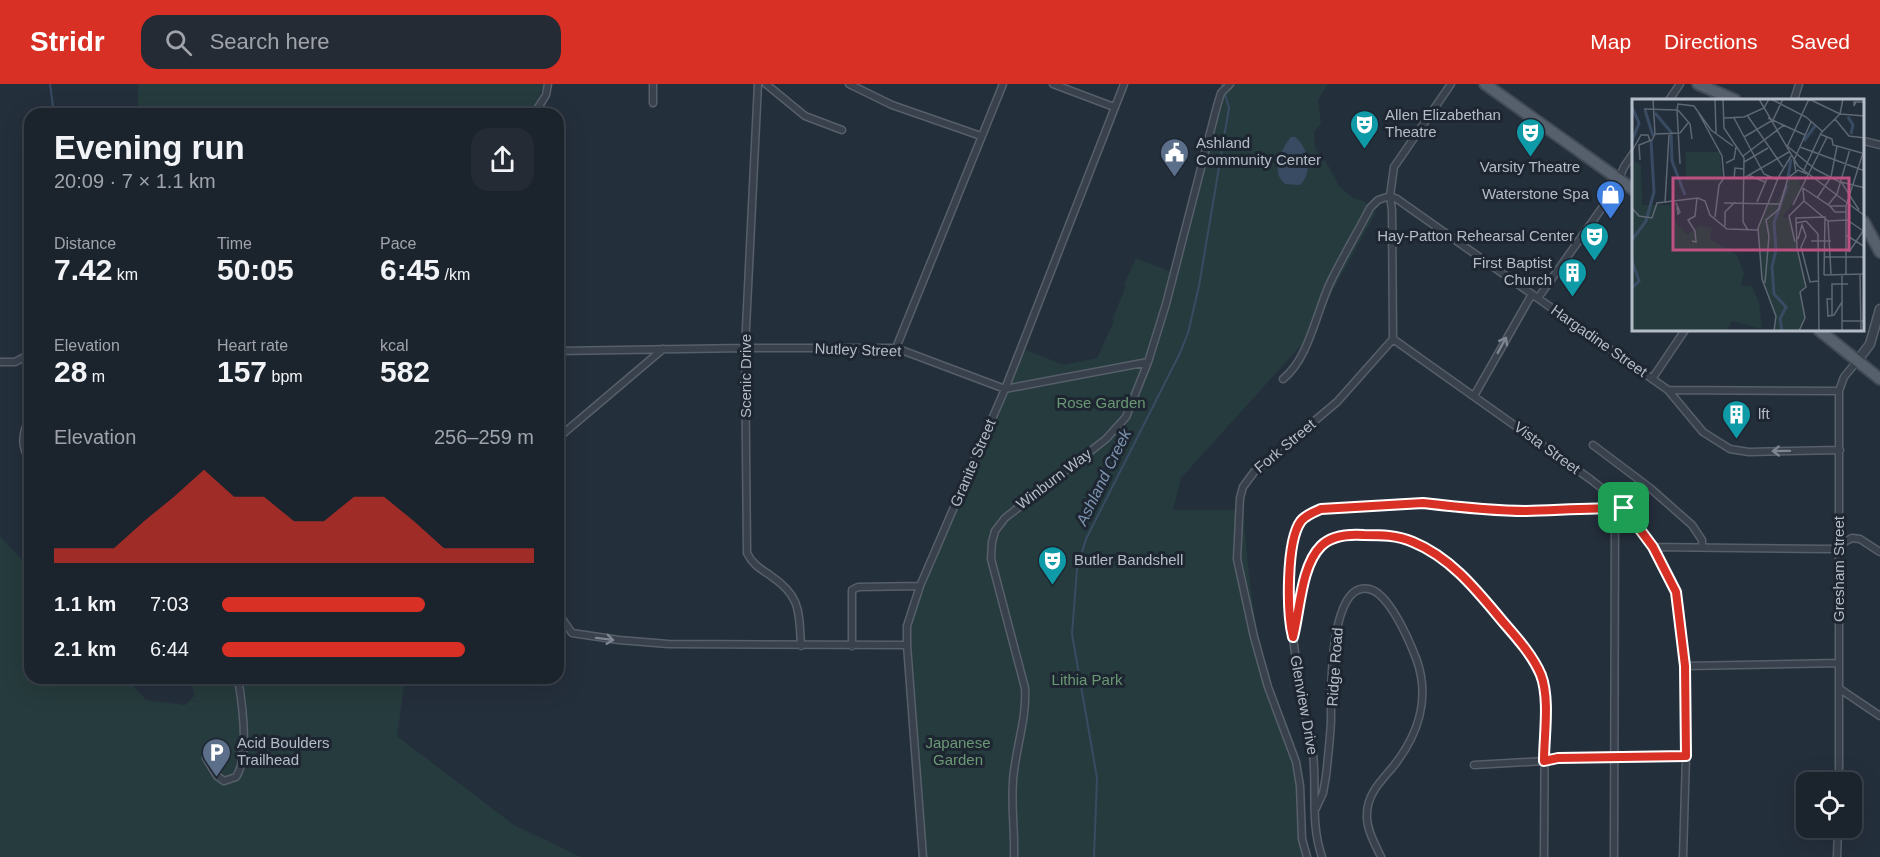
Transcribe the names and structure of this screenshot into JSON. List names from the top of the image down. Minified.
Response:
{"streets":{"street":["Hargadine Street","Nutley Street","Scenic Drive","Fork Street","Vista Street","Granite Street","Winburn Way","Gresham Street","Ridge Road","Glenview Drive"]},"crossings":[["Hargadine Street","Gresham Street"],["Nutley Street","Scenic Drive"],["Nutley Street","Granite Street"],["Fork Street","Vista Street"],["Vista Street","Glenview Drive"],["Ridge Road","Glenview Drive"]],"water":["Ashland Creek"],"parks":["Rose Garden","Lithia Park","Japanese Garden"],"places":{"theatre":["Allen Elizabethan Theatre","Varsity Theatre","Hay-Patton Rehearsal Center","Butler Bandshell"],"public building":["Ashland Community Center"],"shop":["Waterstone Spa"],"building":["First Baptist Church","lft"],"parking":["Acid Boulders Trailhead"]},"page":{"header":"Stridr","search":"Search here","nav":["Map","Directions","Saved"],"heading":["Evening run","20:09 · 7 × 1.1 km"],"stats":[["Distance","7.42 km"],["Time","50:05"],["Pace","6:45 /km"],["Elevation","28 m"],["Heart rate","157 bpm"],["kcal","582"]],"chart":["Elevation","256–259 m"],"list":[{"name":"1.1 km","note":"7:03"},{"name":"2.1 km","note":"6:44"}]}}
